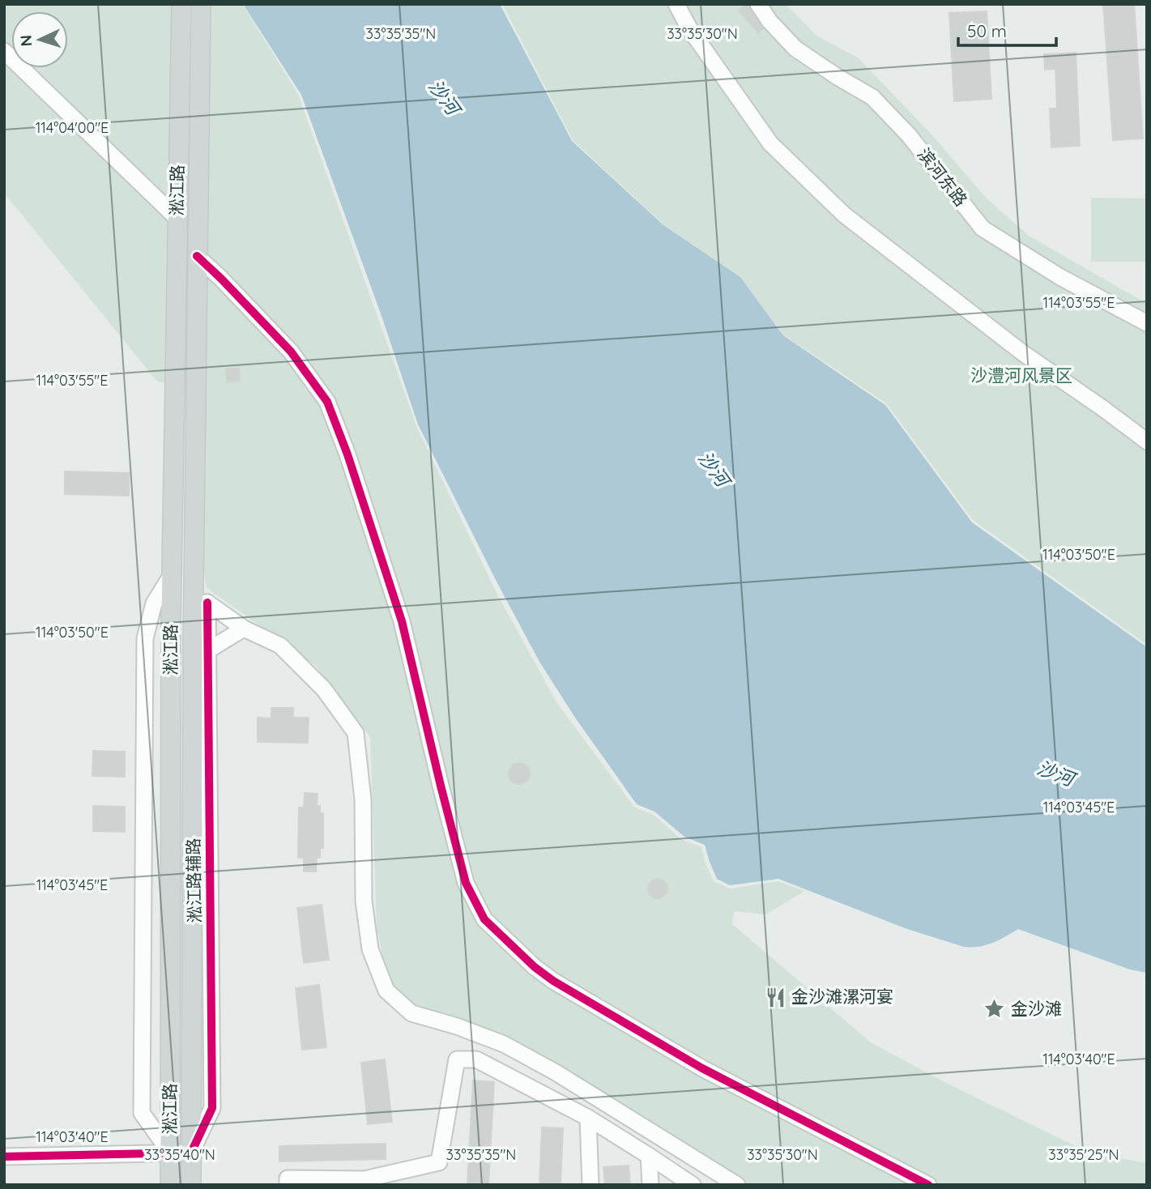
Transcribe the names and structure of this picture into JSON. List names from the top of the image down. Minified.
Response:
{"streets":{"main road":["淞江路"],"street":["滨河东路"],"cycle path":["淞江路辅路"]},"water":["沙河"],"parks":["沙澧河风景区"],"places":{"restaurant":["金沙滩漯河宴"],"place":["金沙滩"]},"scale_bar":"50 m","north":"left","coordinates":["33°35'35\"N","33°35'30\"N","114°04'00\"E","114°03'55\"E","114°03'50\"E","114°03'45\"E","114°03'40\"E","33°35'40\"N","33°35'25\"N"]}
